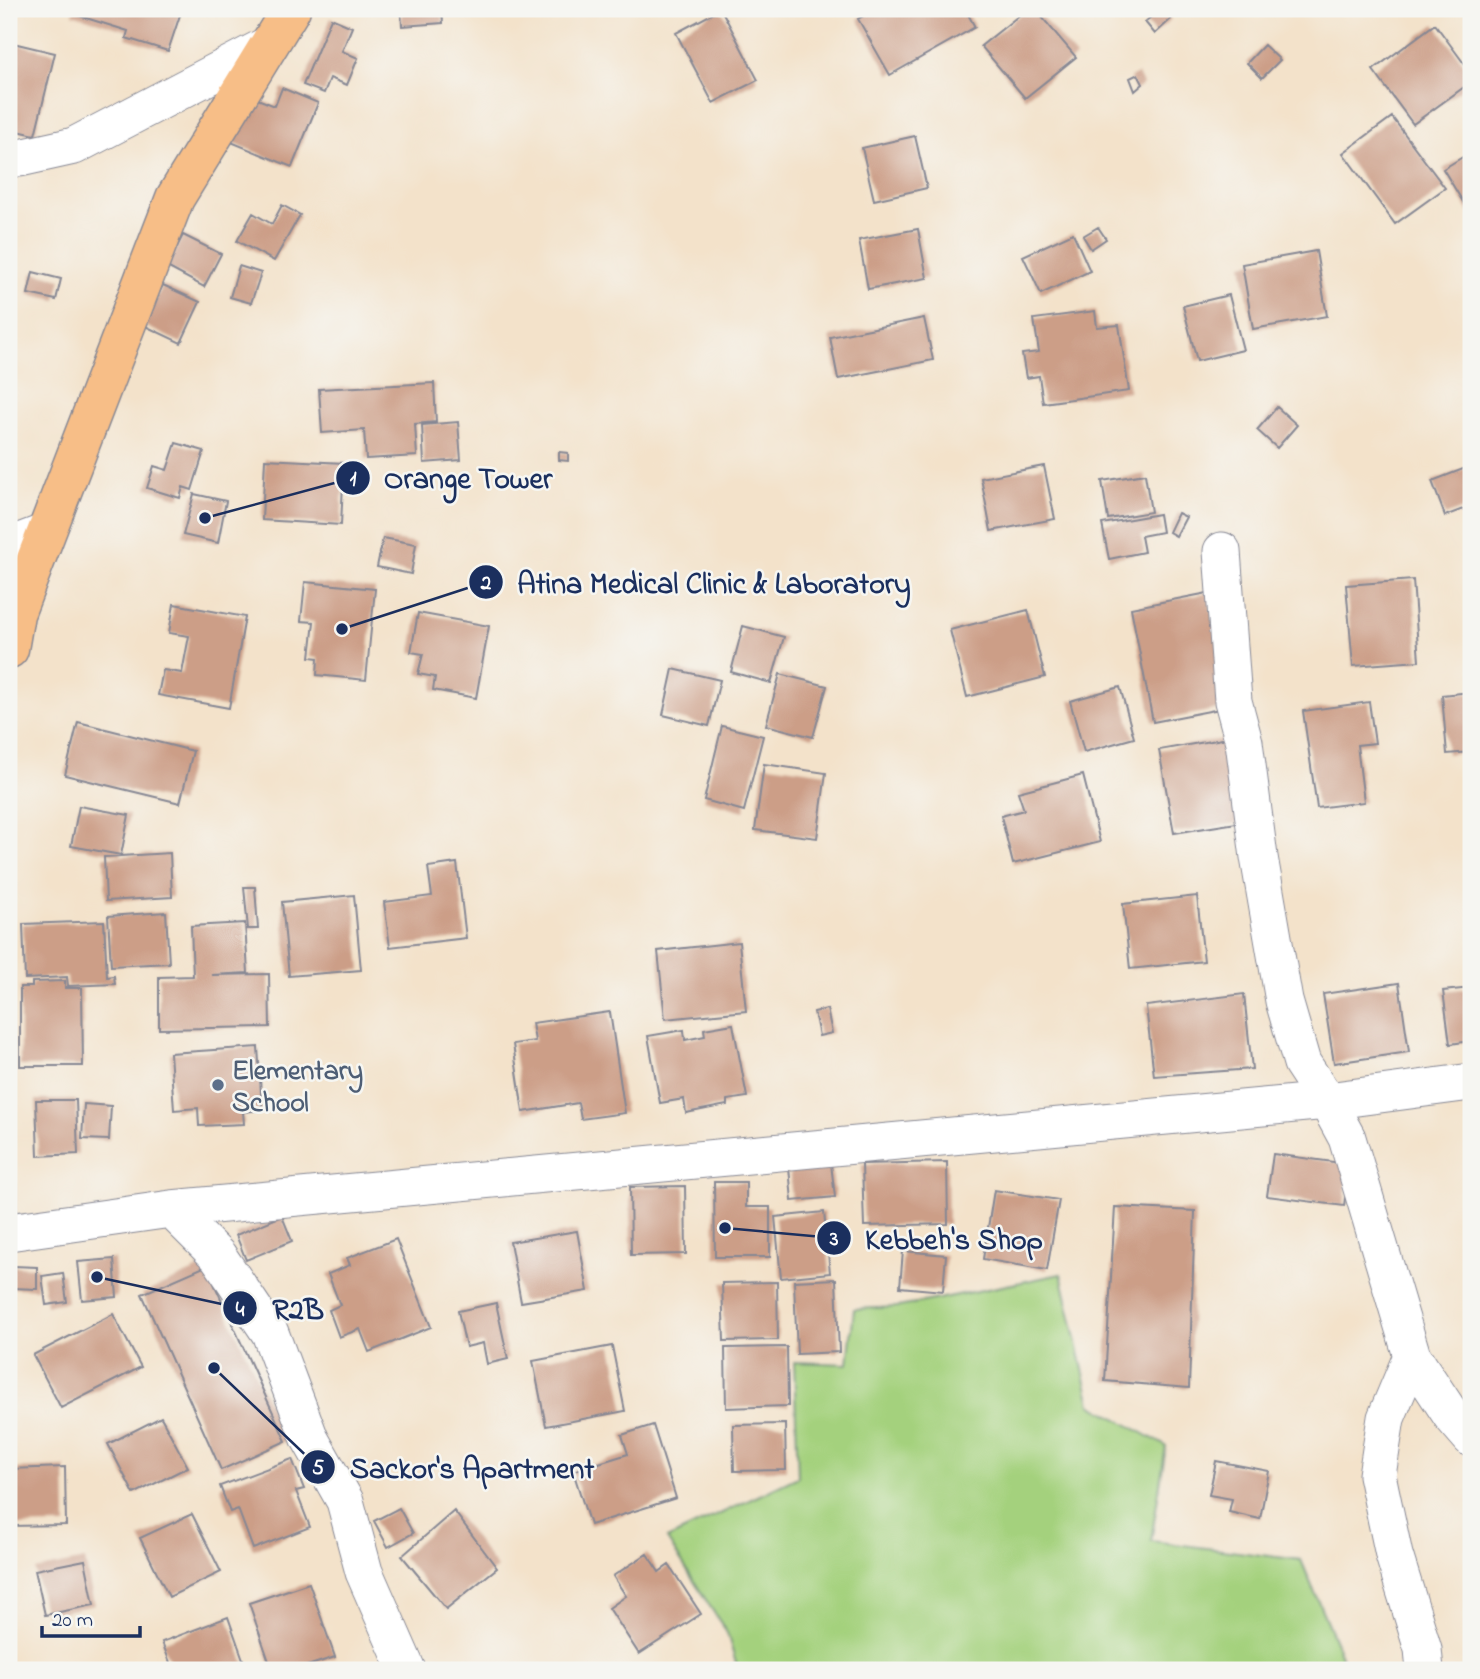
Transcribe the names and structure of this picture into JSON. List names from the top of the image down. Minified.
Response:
{"places":["Orange Tower","Atina Medical Clinic & Laboratory","Elementary School","Kebbeh's Shop","R2B","Sackor's Apartment"],"scale_bar":"20 m"}
